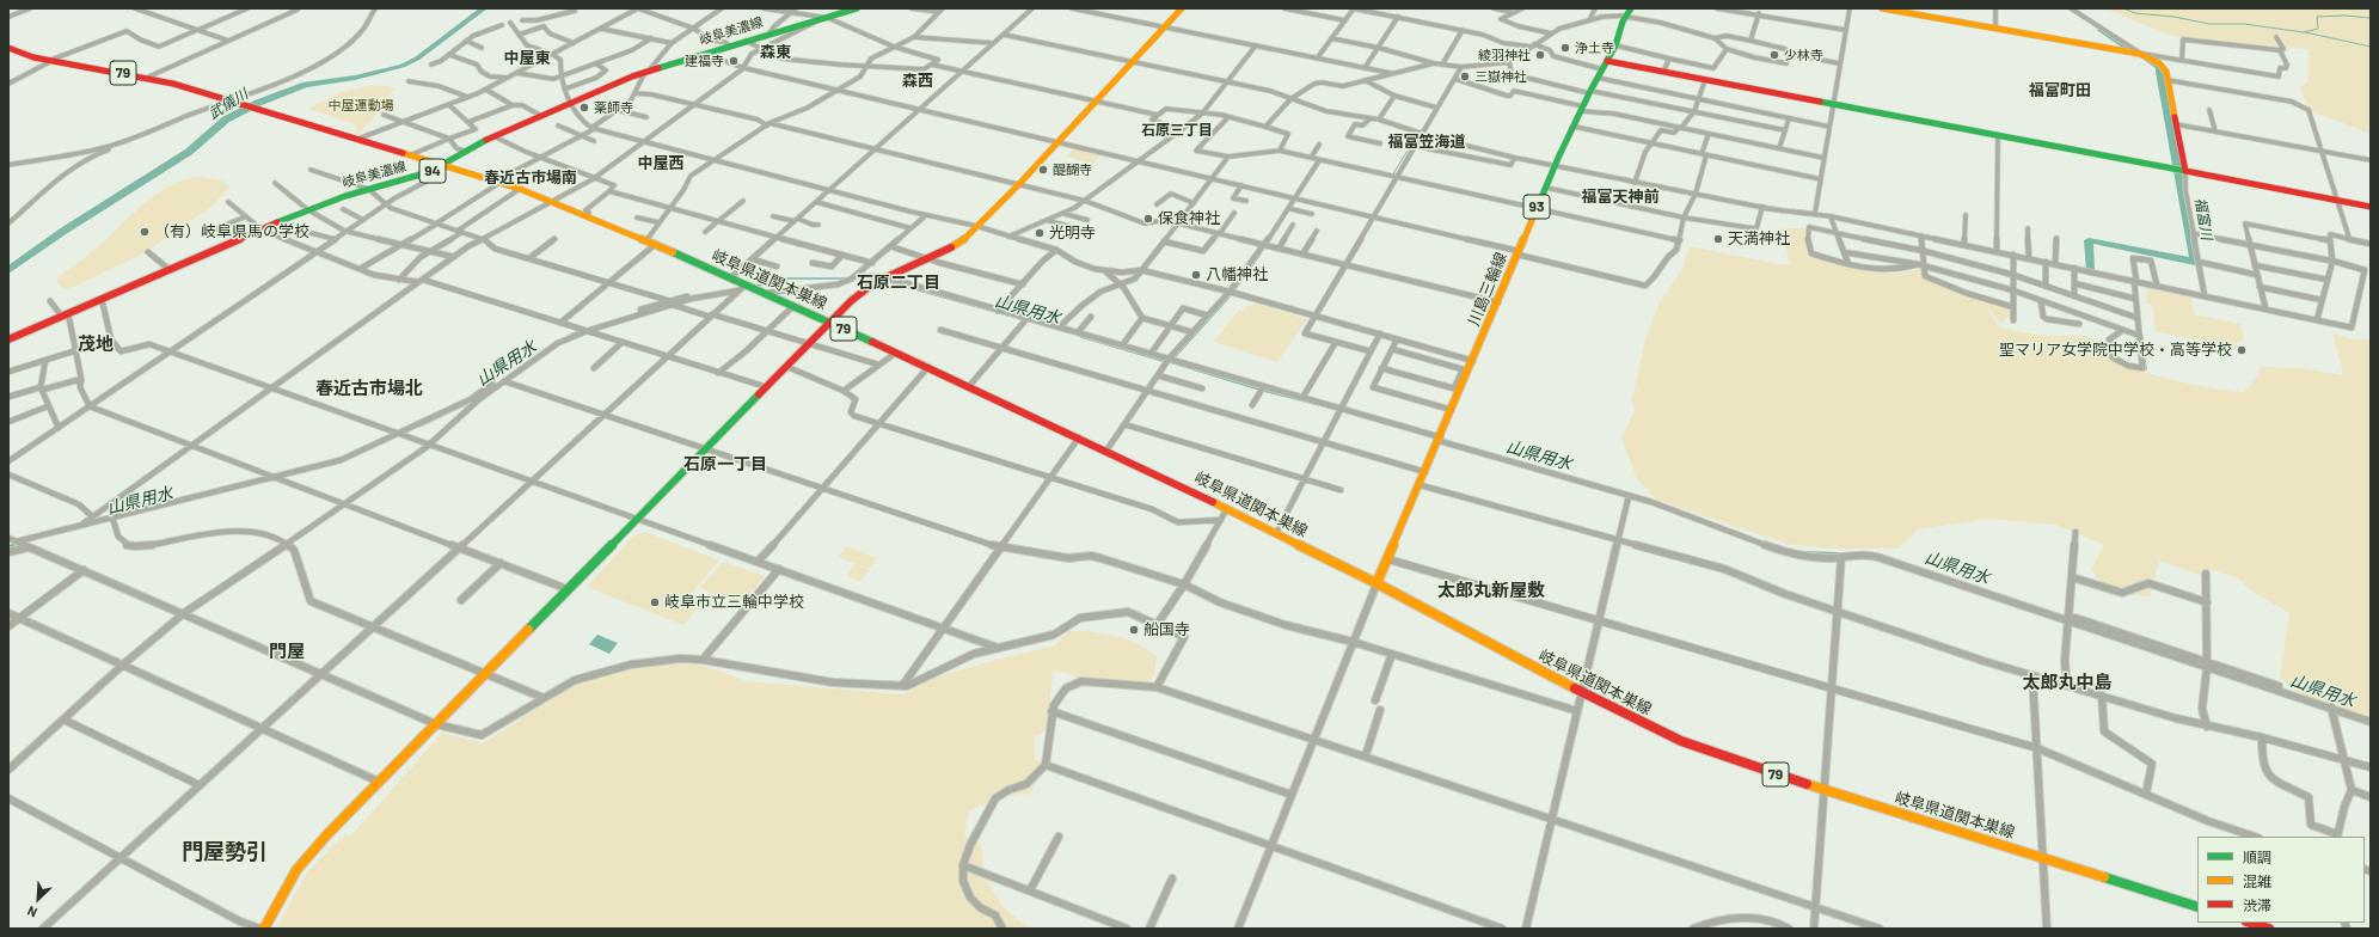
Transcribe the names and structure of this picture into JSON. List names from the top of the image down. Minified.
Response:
{"streets":{"main road":["岐阜美濃線","79","94","93","岐阜県道関本巣線","川島三輪線"]},"crossings":[["岐阜美濃線","岐阜県道関本巣線"],["79","岐阜県道関本巣線"],["岐阜県道関本巣線","川島三輪線"]],"districts":["森東","中屋東","森西","福富町田","石原三丁目","福富笠海道","中屋西","春近古市場南","福富天神前","石原二丁目","茂地","春近古市場北","石原一丁目","太郎丸新屋敷","門屋","太郎丸中島","門屋勢引"],"water":["武儀川","福富川","山県用水"],"parks":["中屋運動場"],"places":["浄土寺","綾羽神社","少林寺","建福寺","三嶽神社","薬師寺","醍醐寺","保食神社","（有）岐阜県馬の学校","光明寺","天満神社","八幡神社","聖マリア女学院中学校・高等学校","岐阜市立三輪中学校","船国寺"],"legend":["順調","混雑","渋滞"],"north":"bottom left"}
